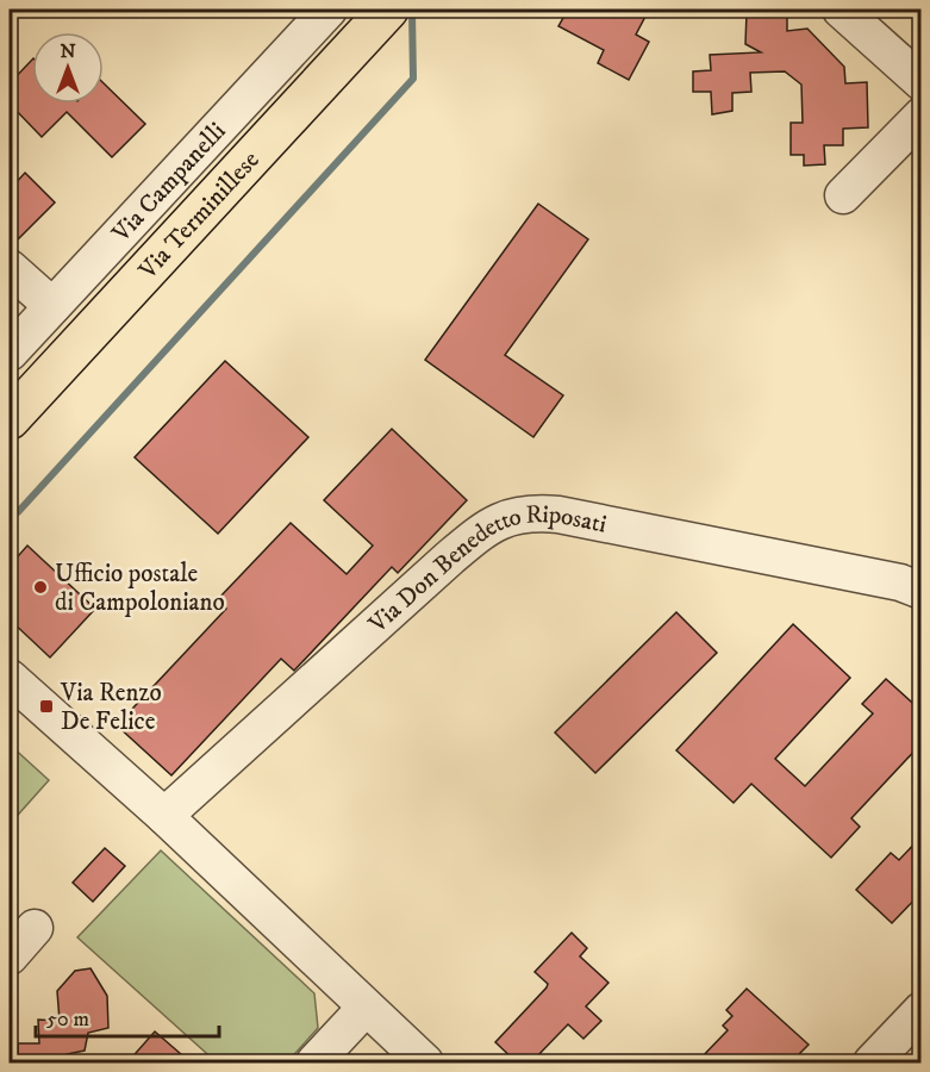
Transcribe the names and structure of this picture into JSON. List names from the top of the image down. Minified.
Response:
{"streets":{"main road":["Via Terminillese"],"street":["Via Campanelli","Via Don Benedetto Riposati"]},"places":{"other":["Ufficio postale di Campoloniano"],"transit":["Via Renzo De Felice"]},"scale_bar":"50 m","north":"top"}
